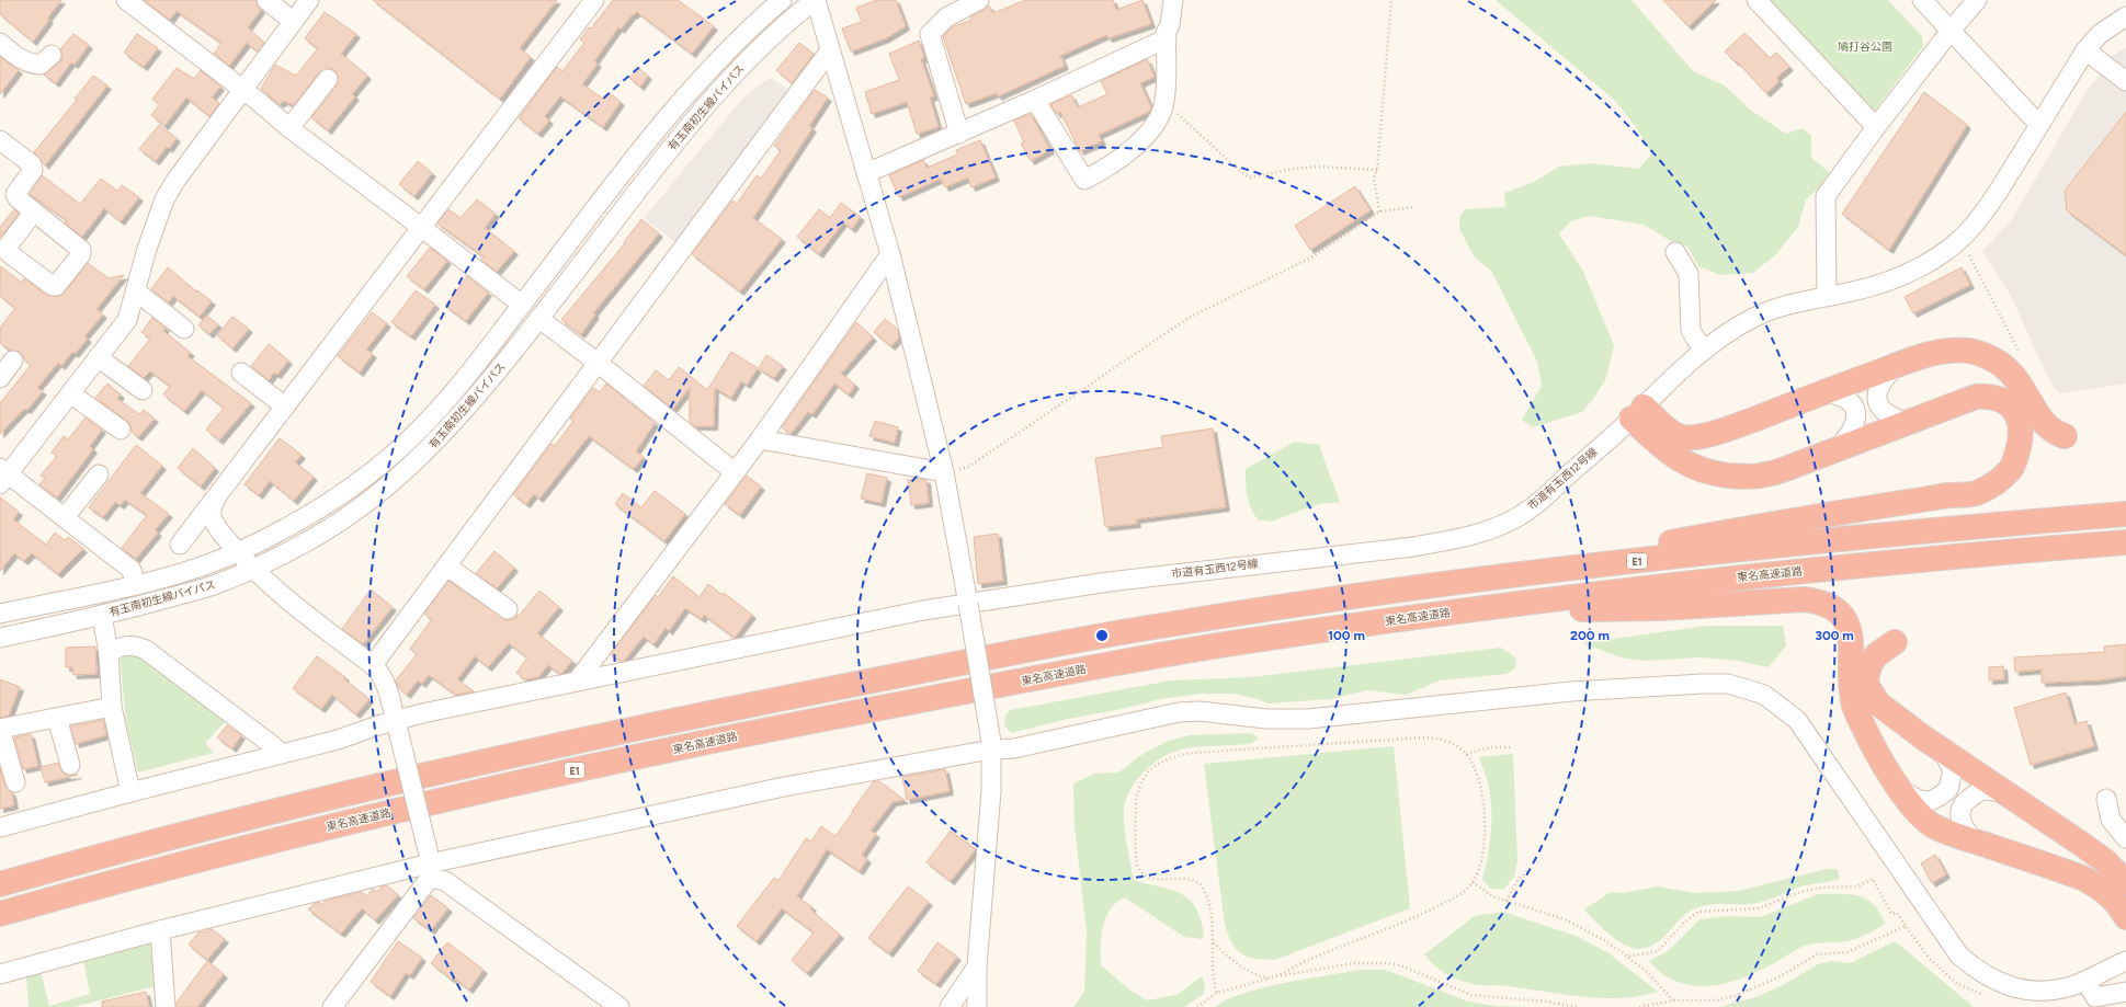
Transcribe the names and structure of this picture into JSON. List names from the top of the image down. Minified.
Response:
{"streets":{"highway":["E1","東名高速道路"],"street":["有玉南初生線バイパス","市道有玉西12号線"]},"parks":["鳩打谷公園"],"rings":["100 m","200 m","300 m"]}
